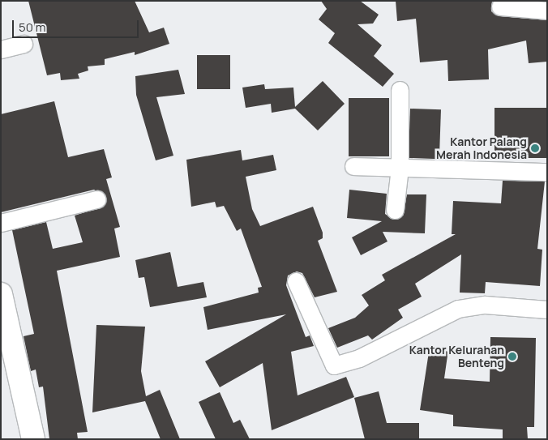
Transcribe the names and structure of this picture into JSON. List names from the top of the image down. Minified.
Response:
{"places":["Kantor Palang Merah Indonesia","Kantor Kelurahan Benteng"],"scale_bar":"50 m"}
